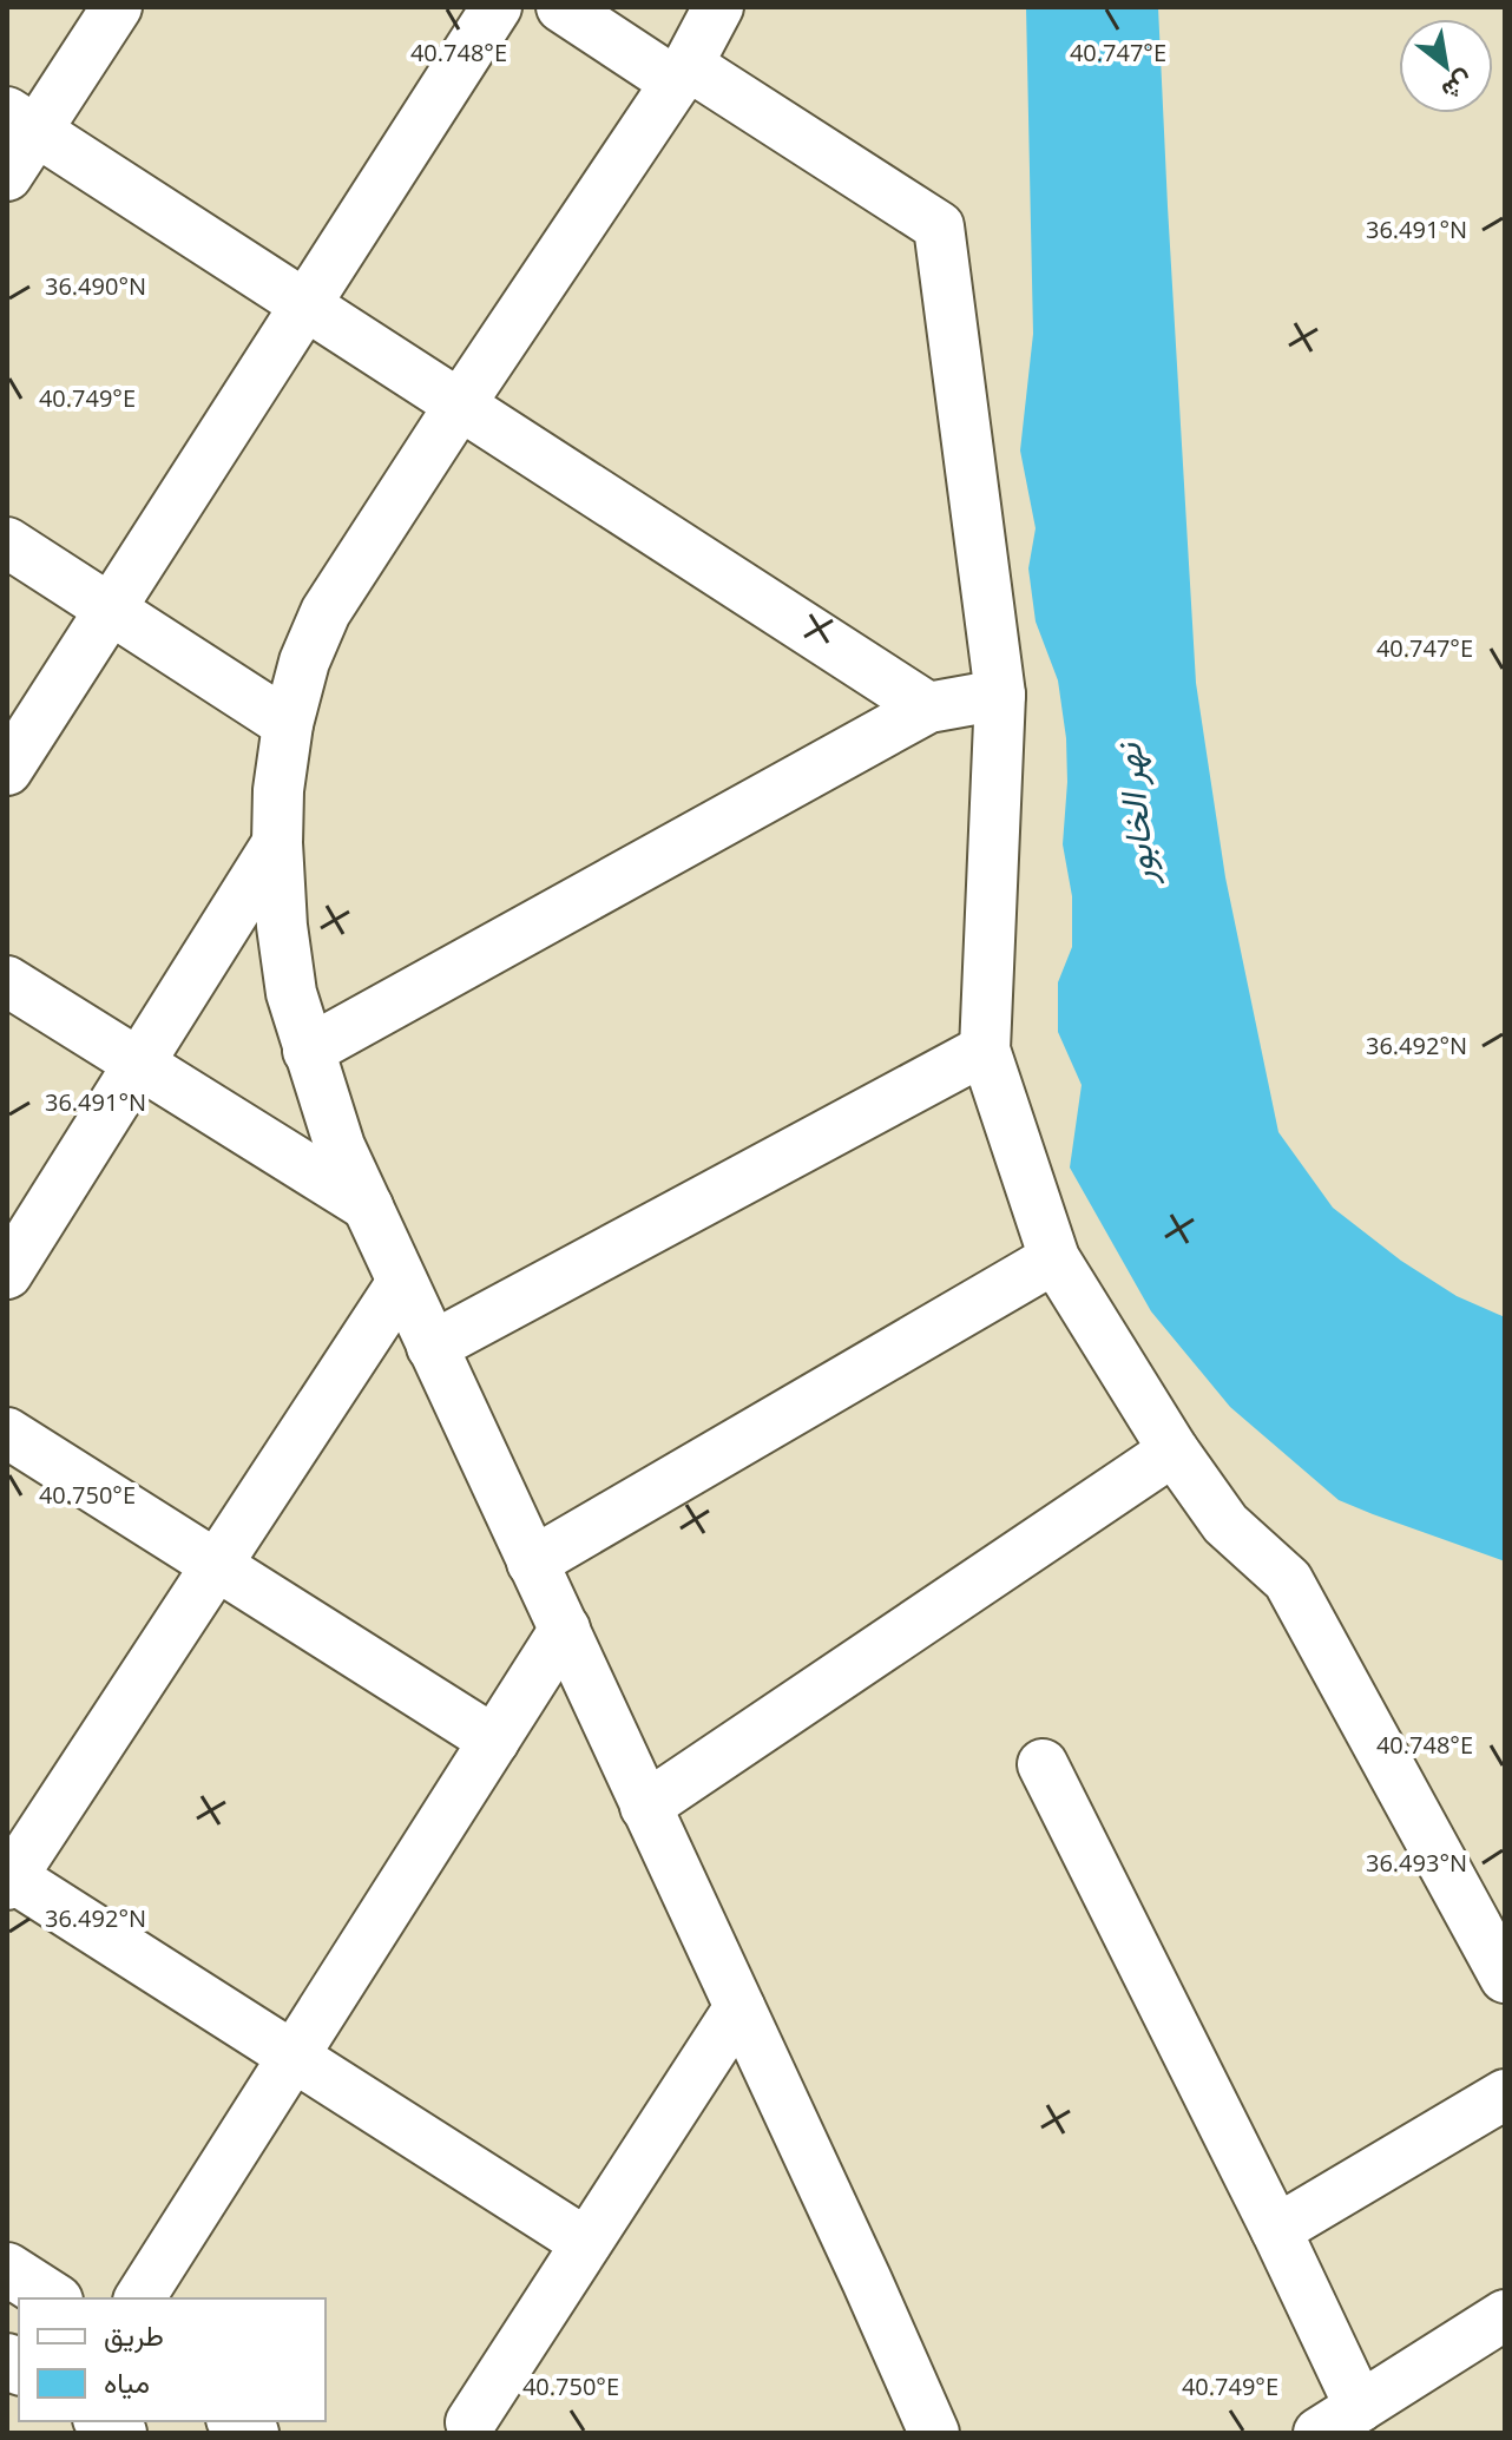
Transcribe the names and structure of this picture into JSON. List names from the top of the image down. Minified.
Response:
{"water":["نهر الخابور"],"legend":["طريق","مياه"],"north":"bottom right","coordinates":["40.748°E","40.747°E","36.491°N","36.490°N","40.749°E","36.492°N","40.750°E","36.493°N"]}
